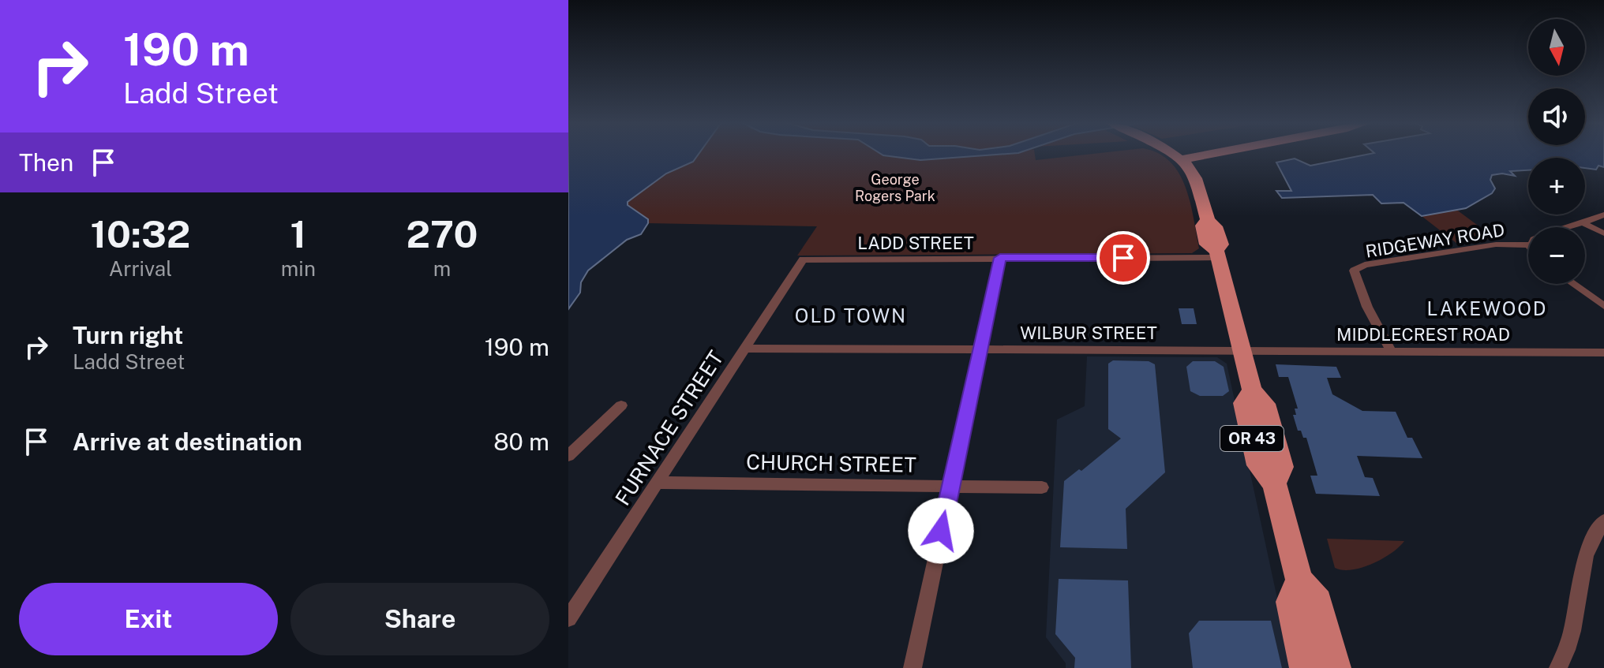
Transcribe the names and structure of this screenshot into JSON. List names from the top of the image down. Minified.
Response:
{"streets":{"main road":["OR 43"],"street":["RIDGEWAY ROAD","LADD STREET","WILBUR STREET","MIDDLECREST ROAD","FURNACE STREET","CHURCH STREET"]},"crossings":[["RIDGEWAY ROAD","MIDDLECREST ROAD"],["LADD STREET","FURNACE STREET"],["LADD STREET","OR 43"],["WILBUR STREET","MIDDLECREST ROAD"],["WILBUR STREET","FURNACE STREET"],["WILBUR STREET","OR 43"],["MIDDLECREST ROAD","OR 43"],["FURNACE STREET","CHURCH STREET"]],"districts":["LAKEWOOD","OLD TOWN"],"parks":["George Rogers Park"],"north":"bottom","page":{"turn":["190 m","Ladd Street"],"map_buttons":["+","−"],"then":"Then","eta":["10:32","Arrival","1","min","270","m"],"list":[{"name":"Turn right","note":"Ladd Street","value":"190 m"},{"name":"Arrive at destination","value":"80 m"}],"buttons":["Exit","Share"]}}
